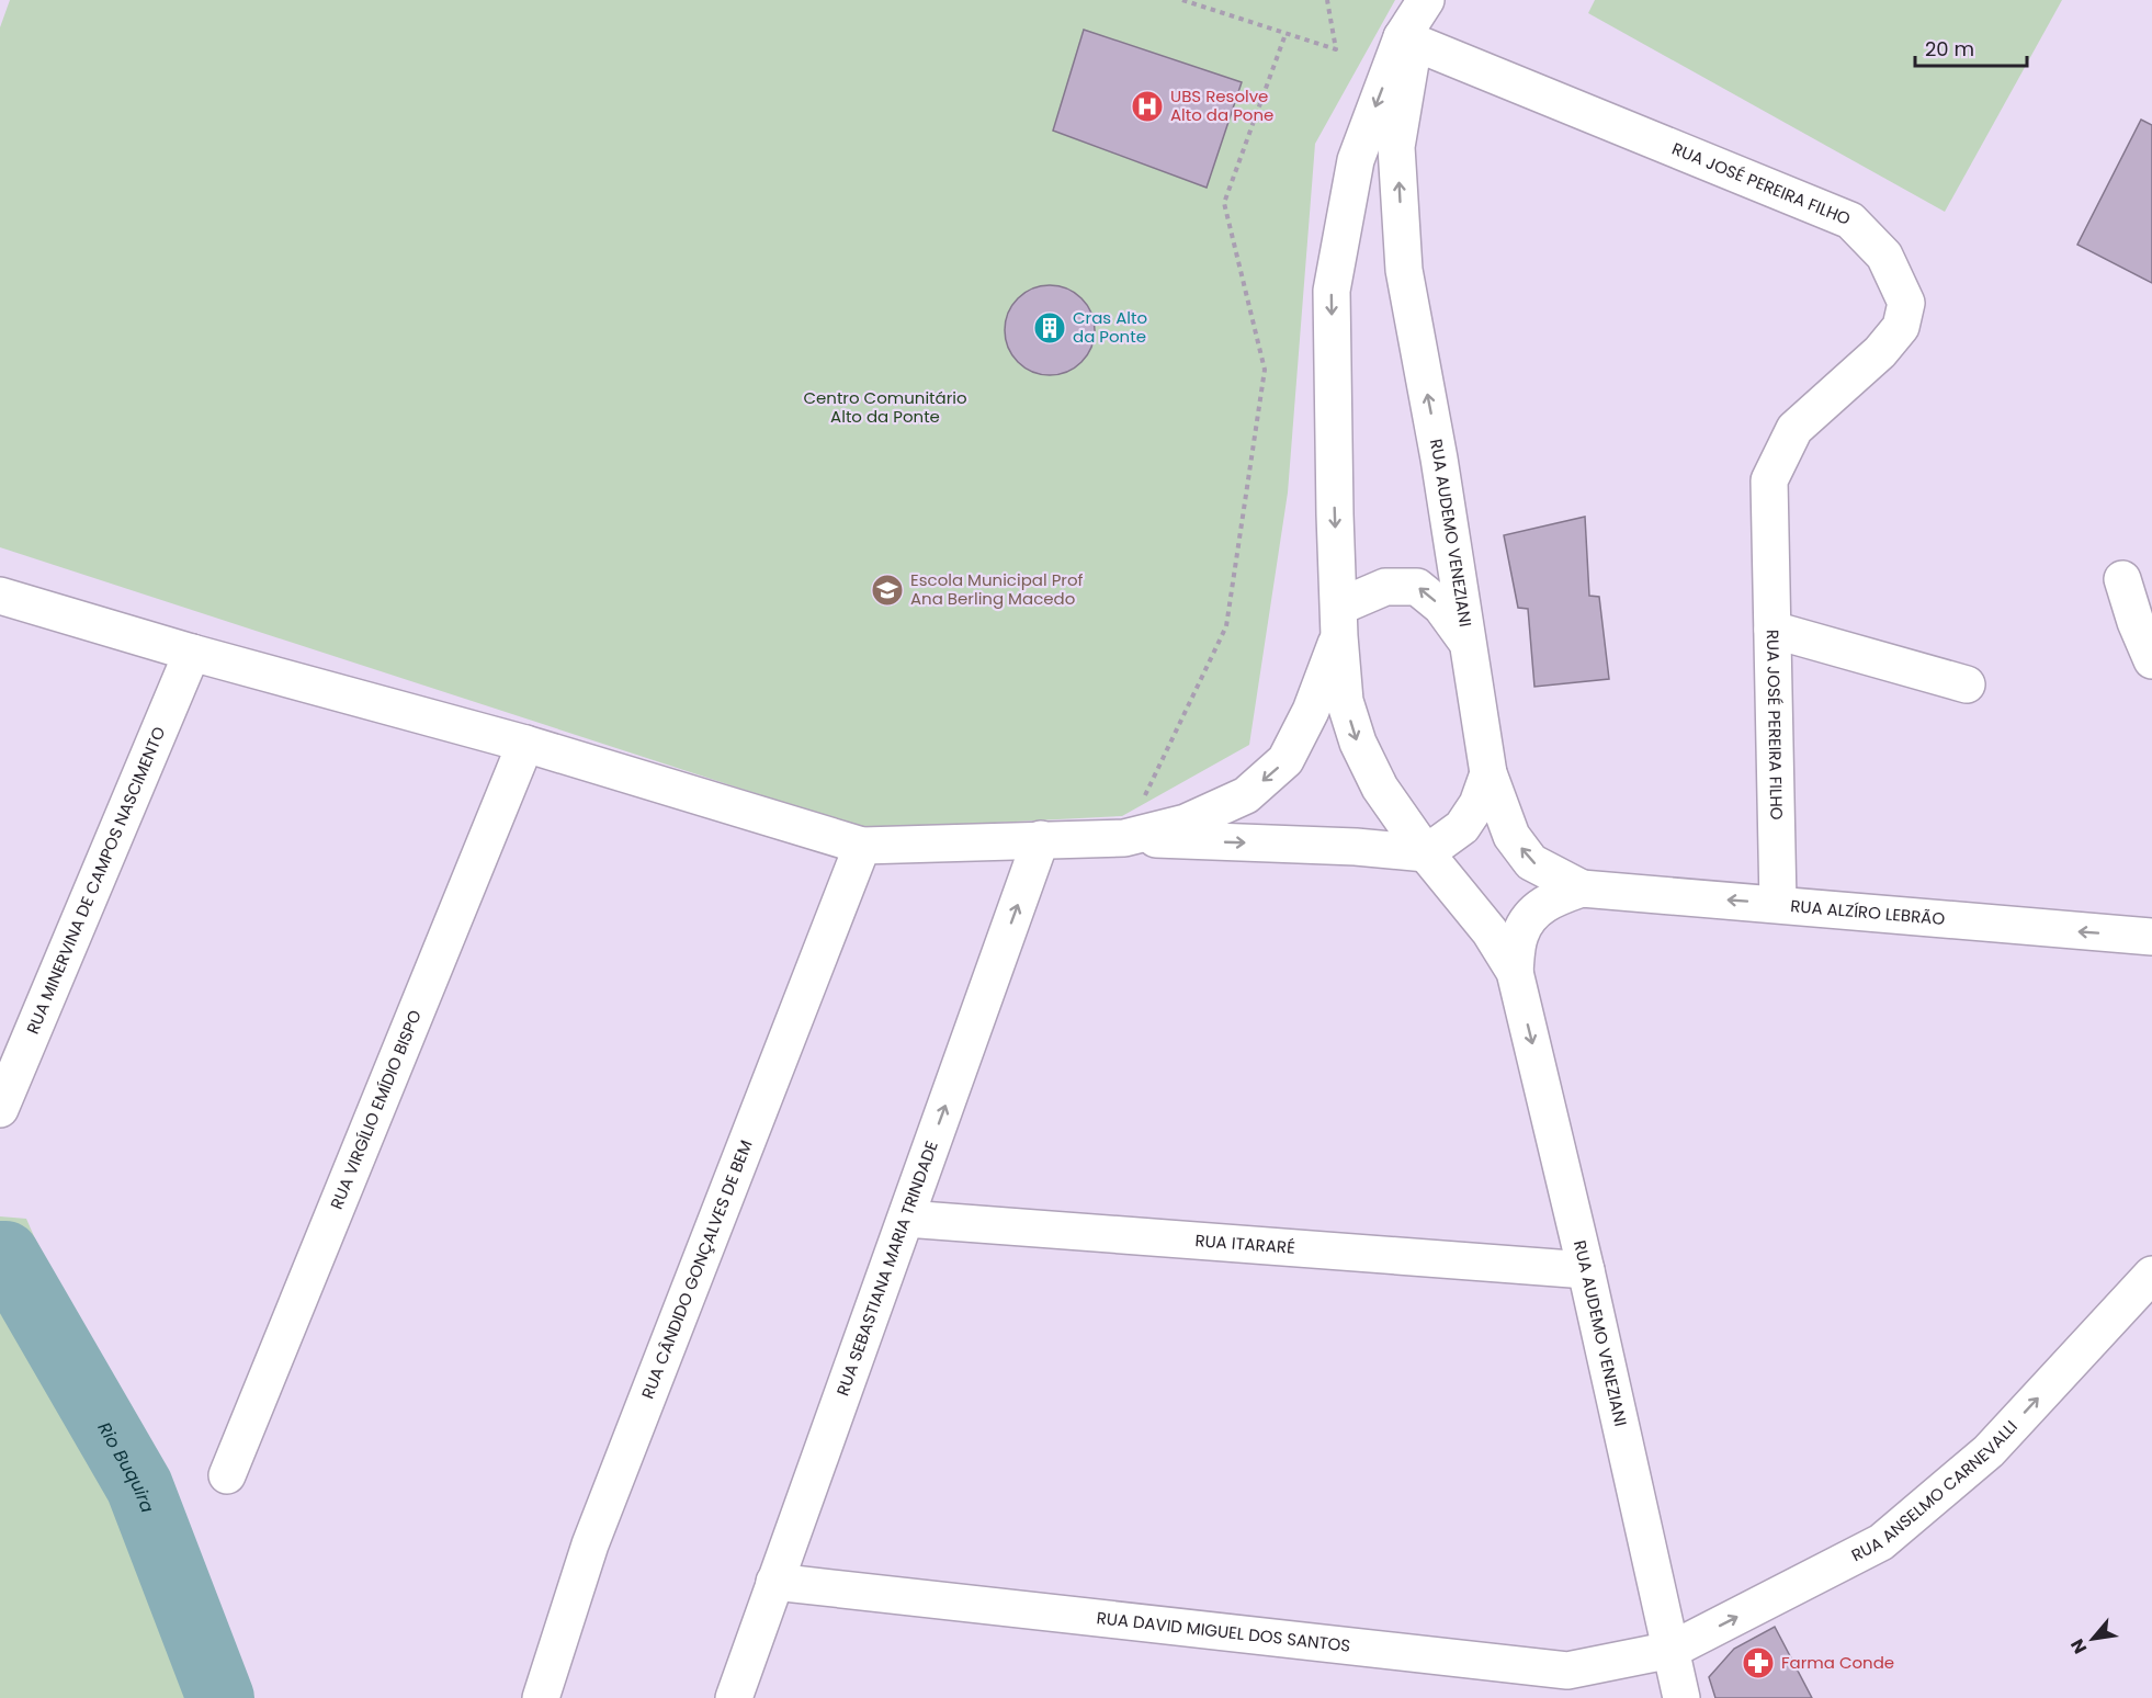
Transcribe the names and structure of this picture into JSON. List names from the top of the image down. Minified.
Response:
{"streets":{"street":["RUA JOSÉ PEREIRA FILHO","RUA AUDEMO VENEZIANI","RUA MINERVINA DE CAMPOS NASCIMENTO","RUA ALZÍRO LEBRÃO","RUA VIRGÍLIO EMÍDIO BISPO","RUA ITARARÉ","RUA SEBASTIANA MARIA TRINDADE","RUA CÂNDIDO GONÇALVES DE BEM","RUA ANSELMO CARNEVALLI","RUA DAVID MIGUEL DOS SANTOS"]},"crossings":[["RUA JOSÉ PEREIRA FILHO","RUA AUDEMO VENEZIANI"],["RUA JOSÉ PEREIRA FILHO","RUA ALZÍRO LEBRÃO"],["RUA AUDEMO VENEZIANI","RUA ALZÍRO LEBRÃO"],["RUA AUDEMO VENEZIANI","RUA ITARARÉ"],["RUA AUDEMO VENEZIANI","RUA ANSELMO CARNEVALLI"],["RUA AUDEMO VENEZIANI","RUA DAVID MIGUEL DOS SANTOS"],["RUA ITARARÉ","RUA SEBASTIANA MARIA TRINDADE"],["RUA SEBASTIANA MARIA TRINDADE","RUA DAVID MIGUEL DOS SANTOS"],["RUA ANSELMO CARNEVALLI","RUA DAVID MIGUEL DOS SANTOS"]],"one_way":["RUA SEBASTIANA MARIA TRINDADE","RUA ANSELMO CARNEVALLI"],"water":["Rio Buquira"],"parks":["Centro Comunitário Alto da Ponte"],"places":{"hospital":["UBS Resolve Alto da Pone"],"building":["Cras Alto da Ponte"],"school or university":["Escola Municipal Prof Ana Berling Macedo"],"pharmacy":["Farma Conde"]},"scale_bar":"20 m","north":"bottom left"}
